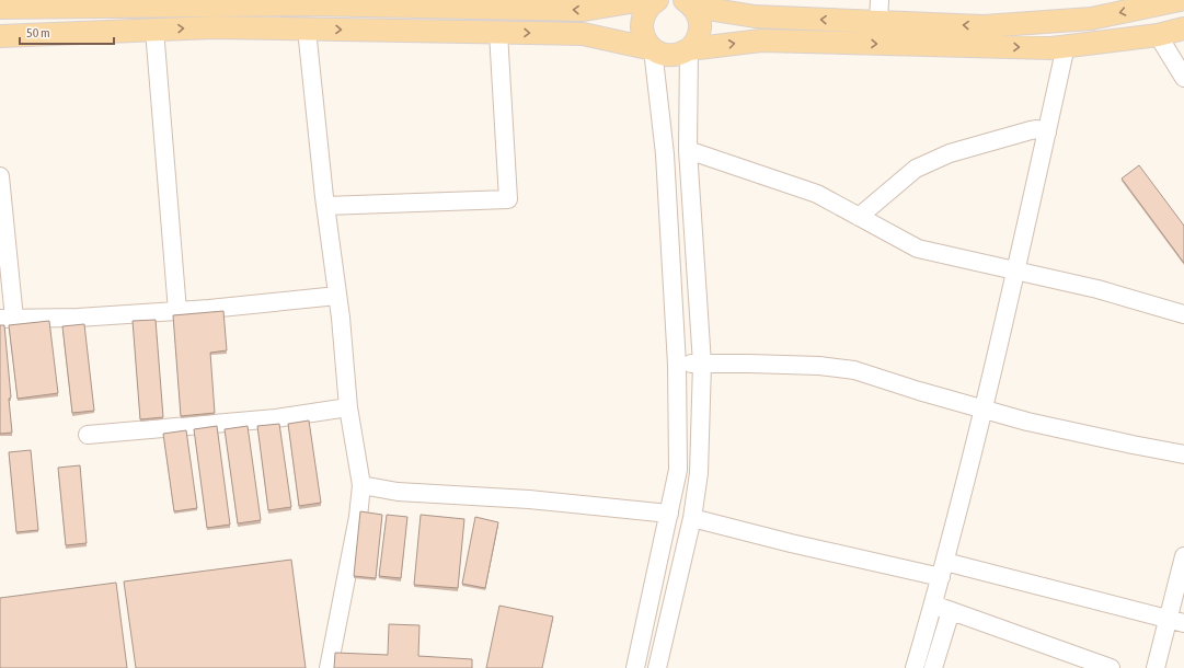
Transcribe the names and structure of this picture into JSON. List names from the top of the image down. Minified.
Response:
{"scale_bar":"50 m"}
